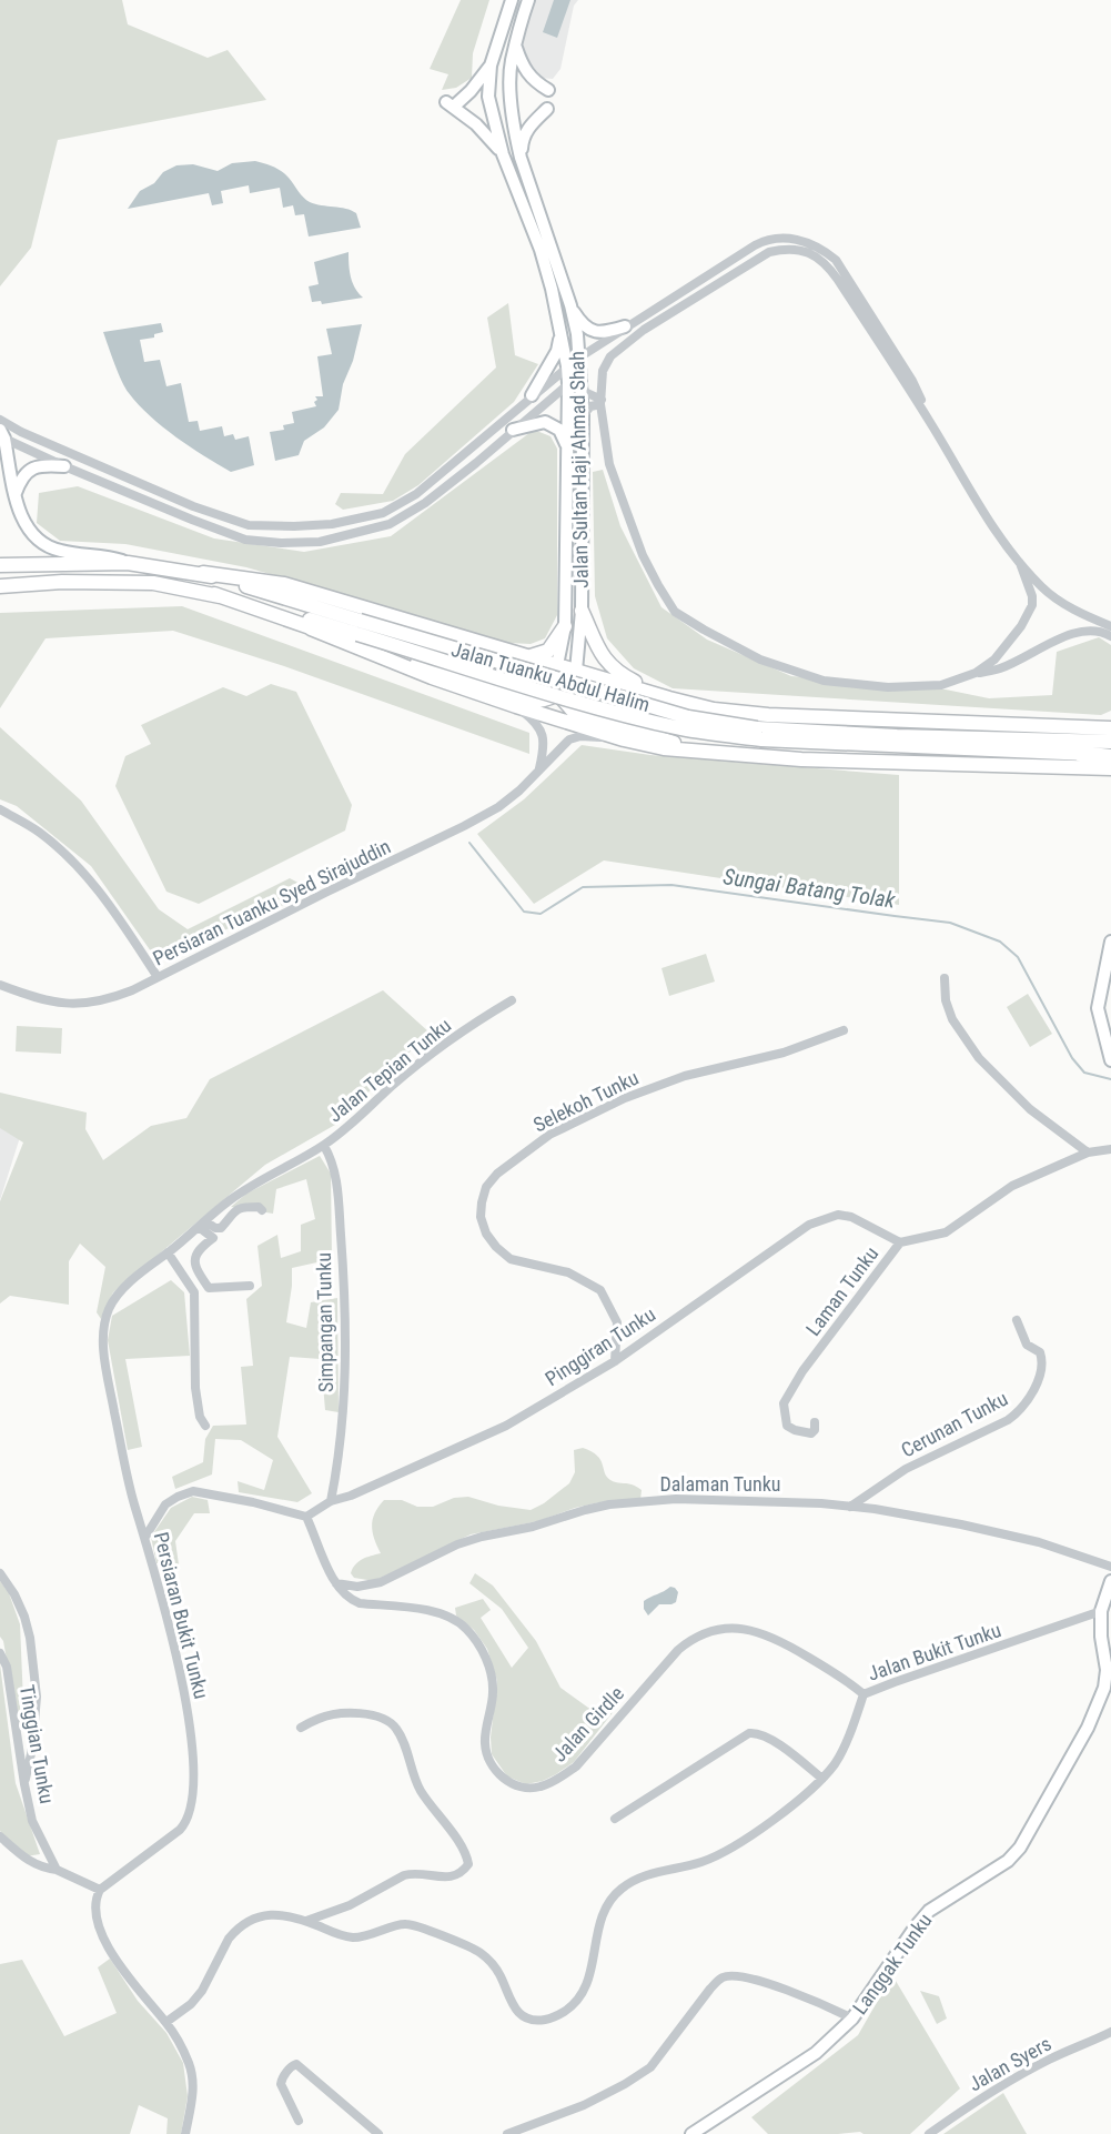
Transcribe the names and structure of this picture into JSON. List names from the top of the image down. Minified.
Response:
{"streets":{"main road":["Jalan Tuanku Abdul Halim"],"street":["Jalan Sultan Haji Ahmad Shah","Persiaran Tuanku Syed Sirajuddin","Jalan Tepian Tunku","Selekoh Tunku","Laman Tunku","Simpangan Tunku","Pinggiran Tunku","Cerunan Tunku","Dalaman Tunku","Persiaran Bukit Tunku","Jalan Bukit Tunku","Jalan Girdle","Tinggian Tunku","Langgak Tunku","Jalan Syers"]},"crossings":[["Jalan Sultan Haji Ahmad Shah","Jalan Tuanku Abdul Halim"],["Jalan Tuanku Abdul Halim","Persiaran Tuanku Syed Sirajuddin"],["Jalan Tepian Tunku","Simpangan Tunku"],["Jalan Tepian Tunku","Persiaran Bukit Tunku"],["Selekoh Tunku","Pinggiran Tunku"],["Laman Tunku","Pinggiran Tunku"],["Simpangan Tunku","Pinggiran Tunku"],["Simpangan Tunku","Persiaran Bukit Tunku"],["Pinggiran Tunku","Jalan Girdle"],["Cerunan Tunku","Dalaman Tunku"],["Dalaman Tunku","Jalan Girdle"],["Jalan Bukit Tunku","Jalan Girdle"],["Jalan Bukit Tunku","Langgak Tunku"]],"water":["Sungai Batang Tolak"]}
